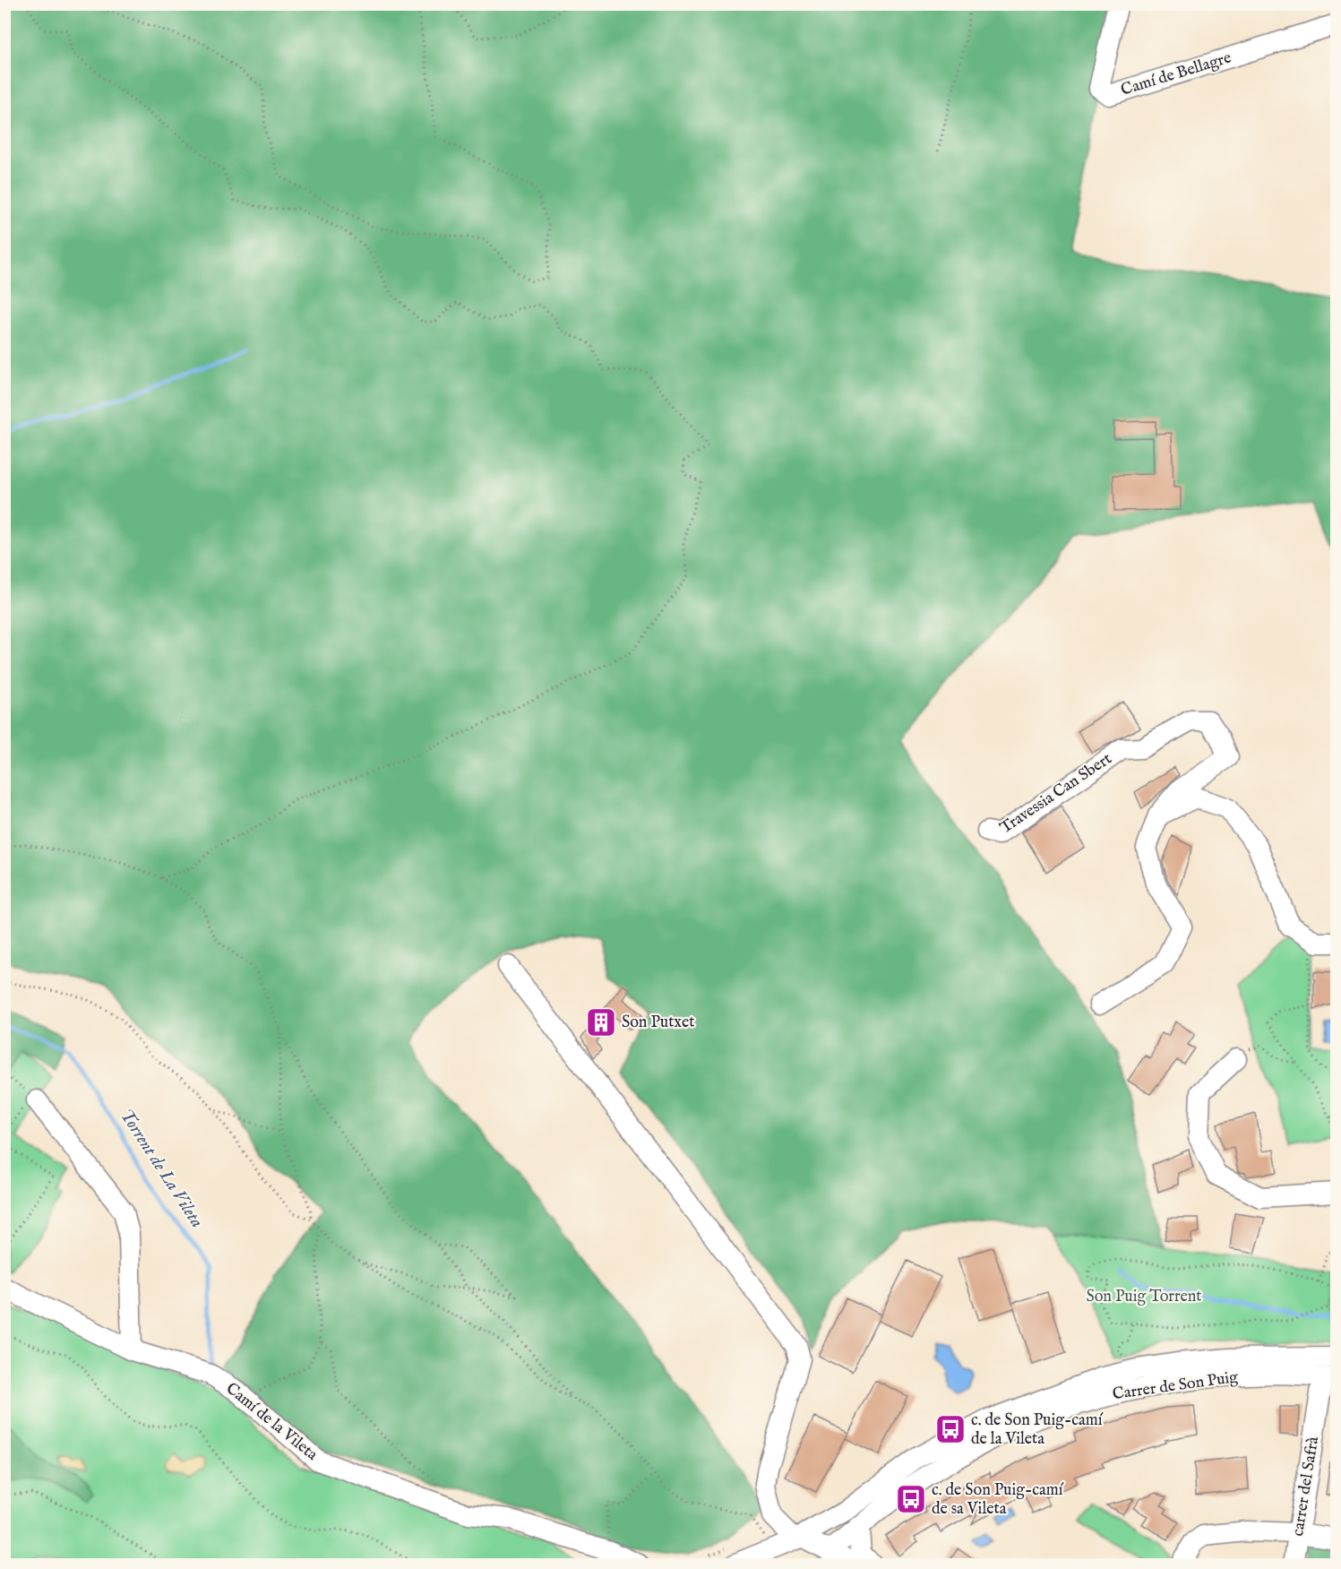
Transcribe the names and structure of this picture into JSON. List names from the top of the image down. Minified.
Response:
{"streets":{"street":["Camí de Bellagre","Travessia Can Sbert","Carrer de Son Puig","Camí de la Vileta","carrer del Safrà"]},"crossings":[["Carrer de Son Puig","carrer del Safrà"]],"water":["Torrent de La Vileta"],"parks":["Son Puig Torrent"],"places":{"building":["Son Putxet"],"bus stop":["c. de Son Puig-camí de la Vileta","c. de Son Puig-camí de sa Vileta"]}}
